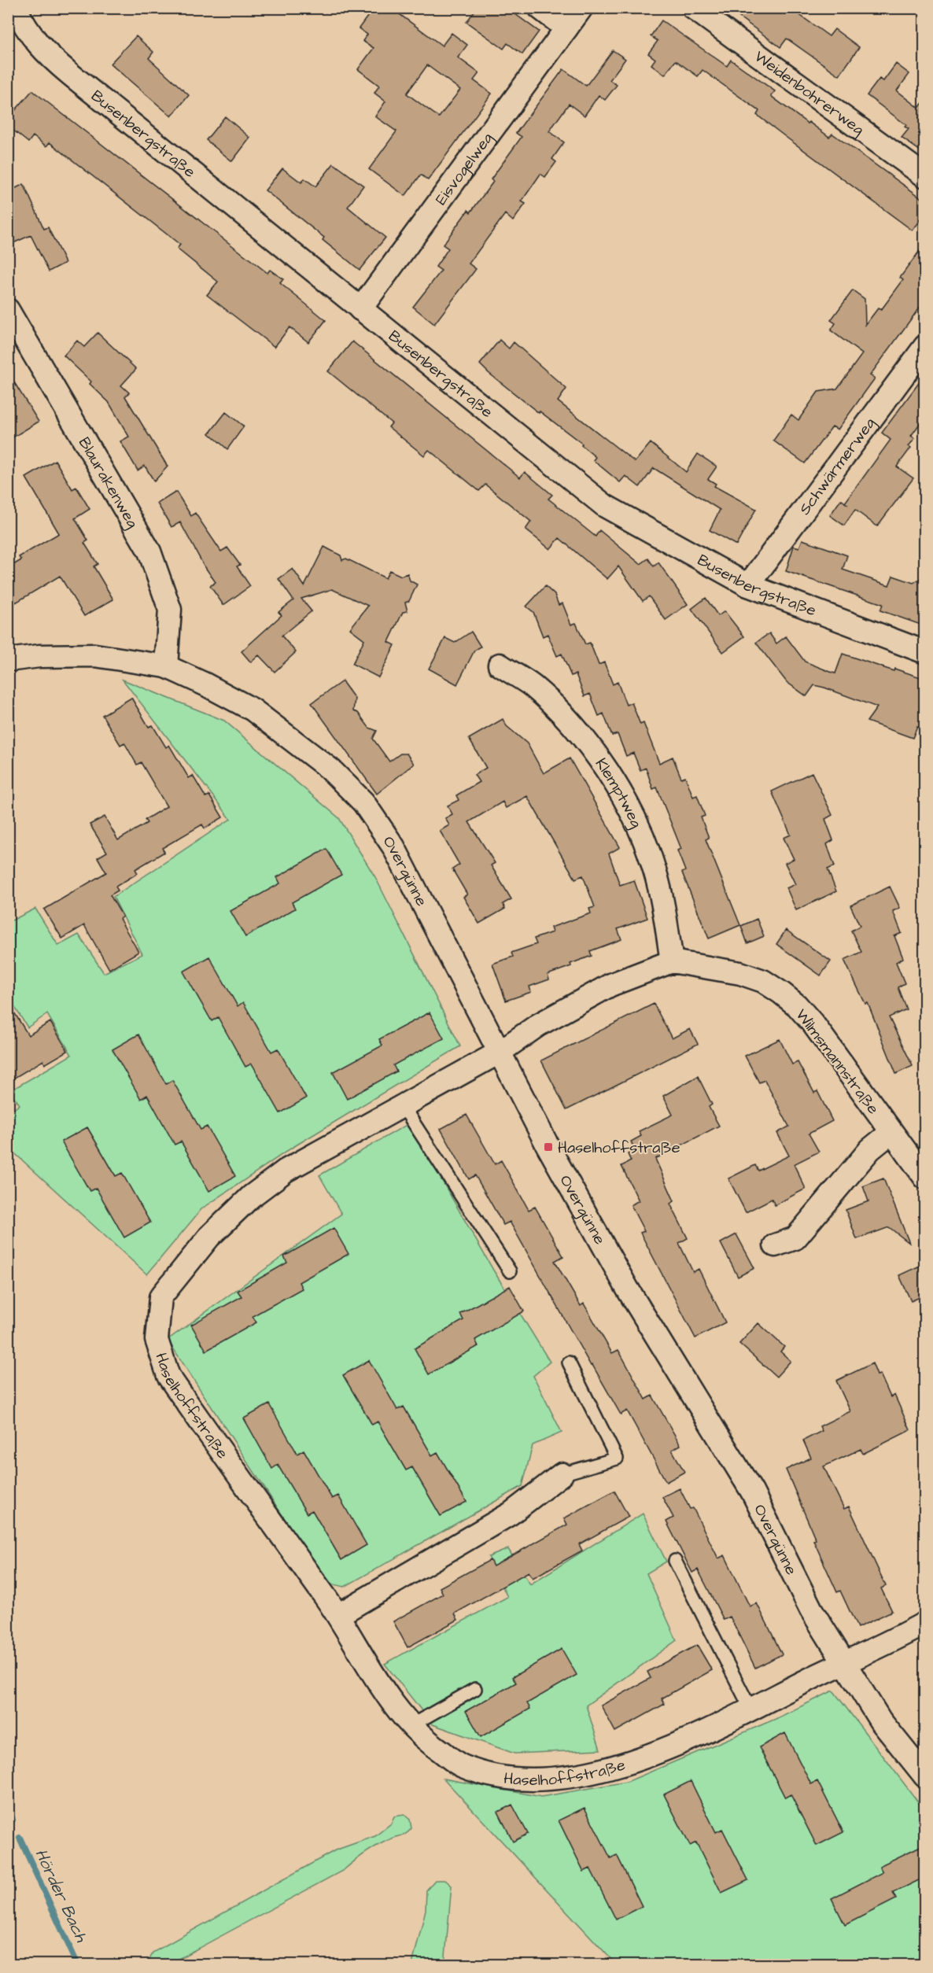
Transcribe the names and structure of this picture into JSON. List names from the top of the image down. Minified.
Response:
{"streets":{"street":["Weidenbohrerweg","Busenbergstraße","Eisvogelweg","Schwärmerweg","Blaurakenweg","Klemptweg","Overgünne","Wilmsmannstraße","Haselhoffstraße"]},"crossings":[["Busenbergstraße","Eisvogelweg"],["Busenbergstraße","Schwärmerweg"],["Blaurakenweg","Overgünne"],["Klemptweg","Wilmsmannstraße"],["Overgünne","Haselhoffstraße"]],"water":["Hörder Bach"],"places":{"transit":["Haselhoffstraße"]}}
